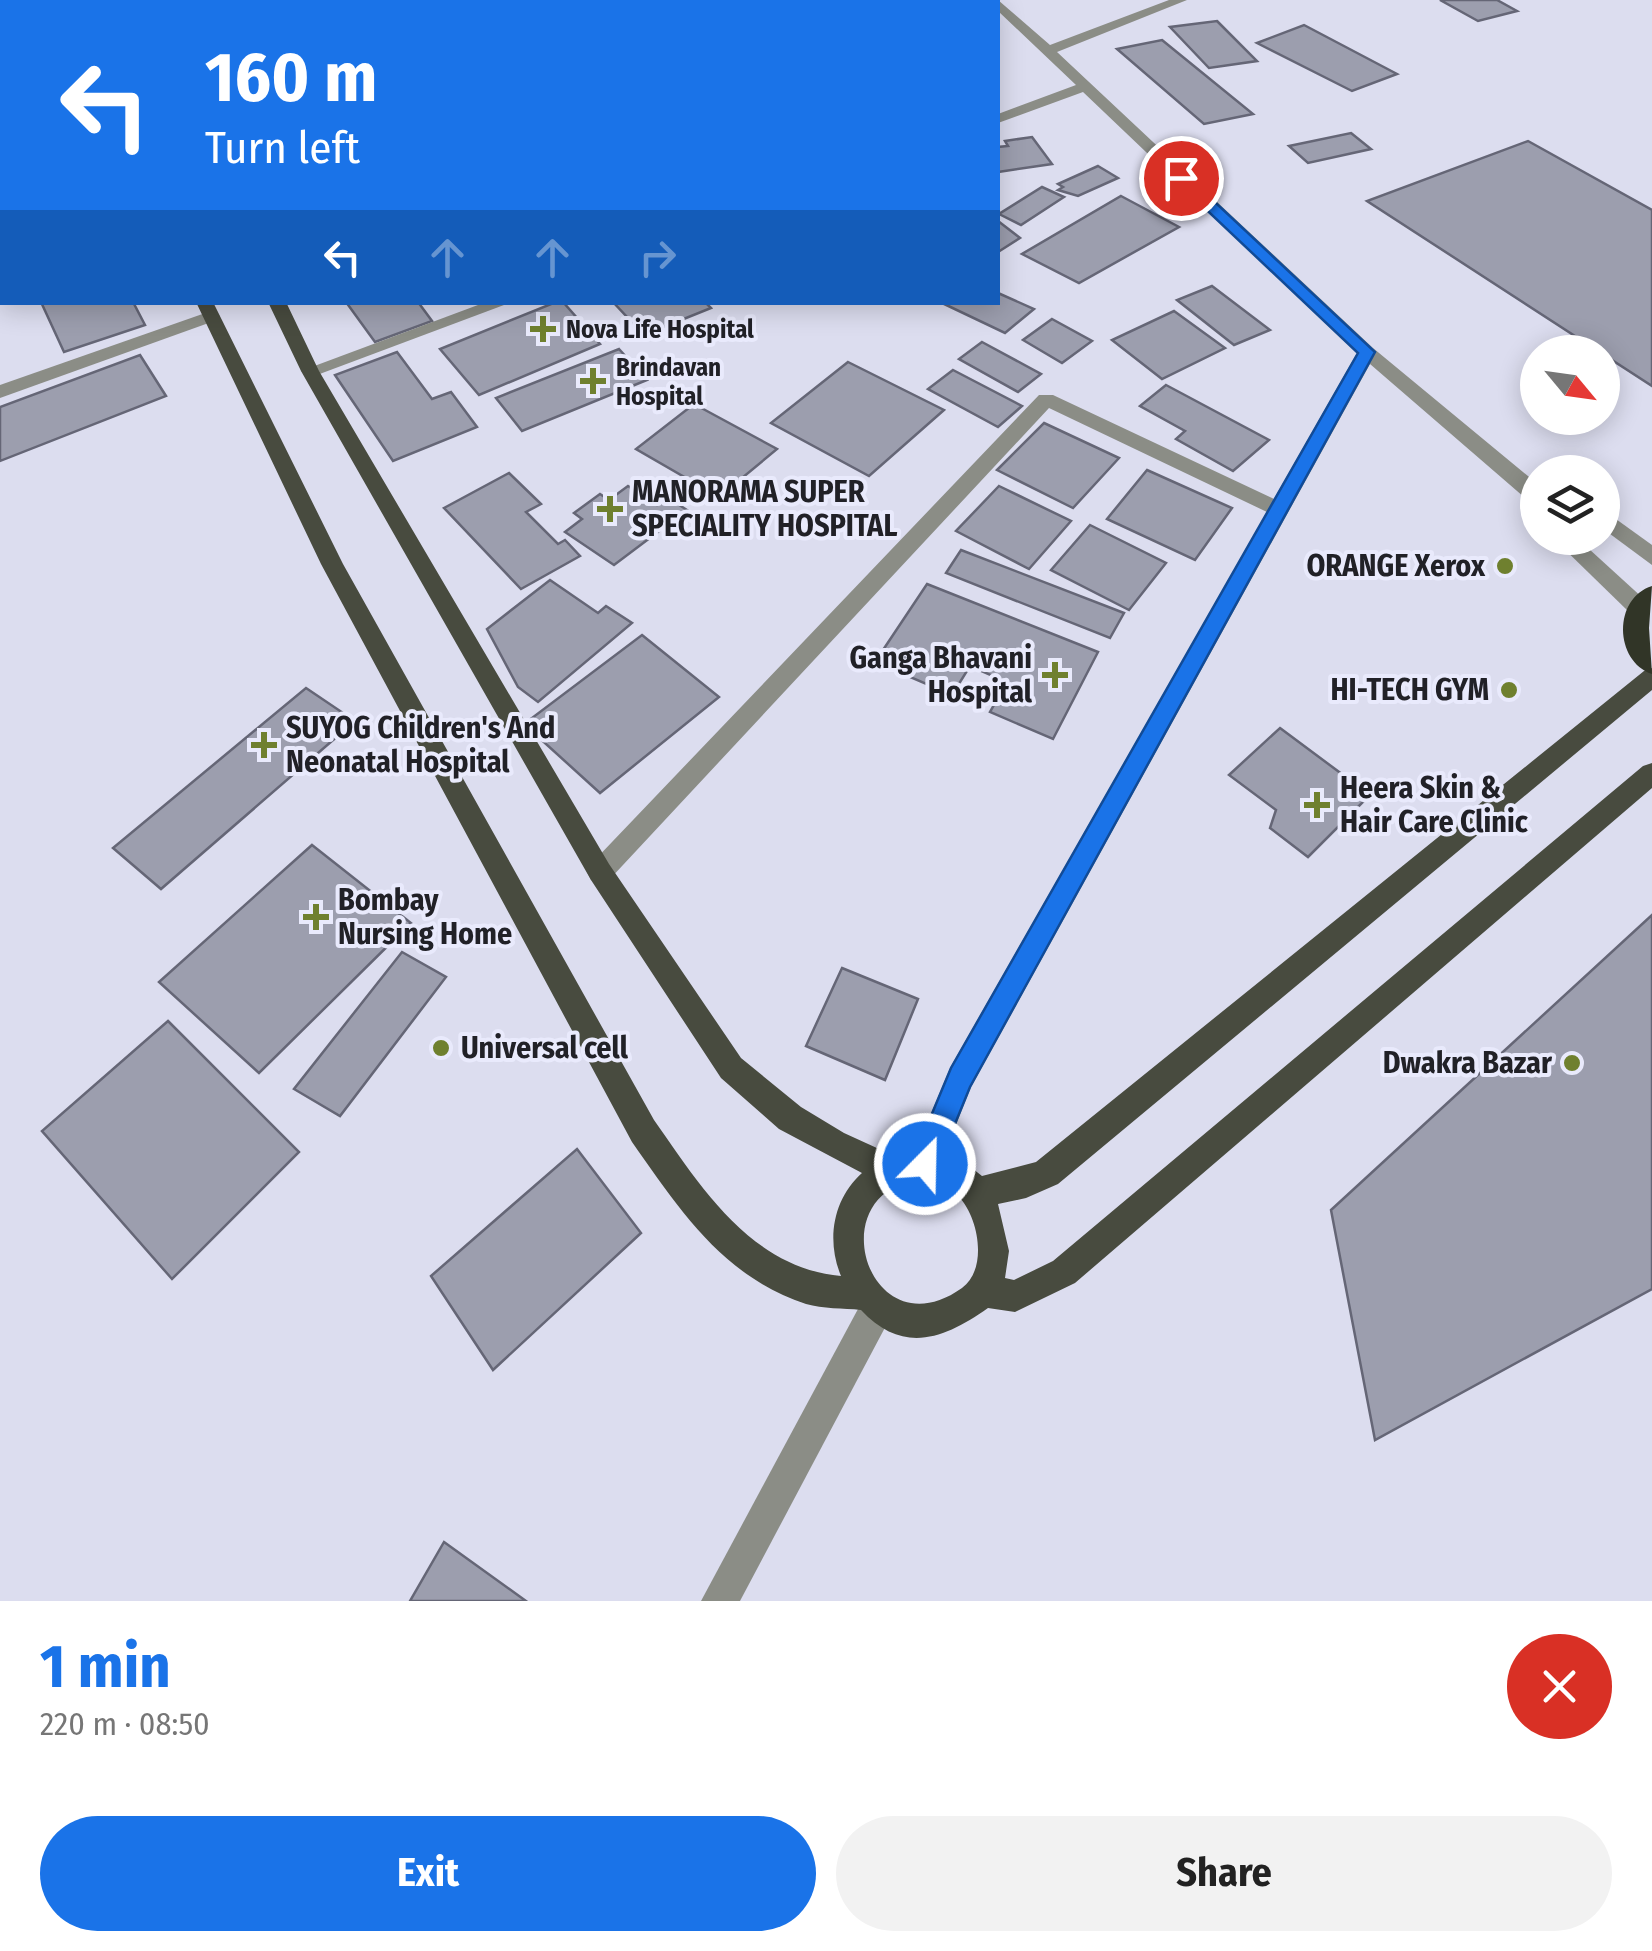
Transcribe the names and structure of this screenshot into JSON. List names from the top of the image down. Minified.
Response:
{"places":{"health":["Nova Life Hospital","Brindavan Hospital","MANORAMA SUPER SPECIALITY HOSPITAL","Ganga Bhavani Hospital","SUYOG Children's And Neonatal Hospital","Heera Skin & Hair Care Clinic","Bombay Nursing Home"],"other":["ORANGE Xerox","HI-TECH GYM","Universal cell","Dwakra Bazar"]},"north":"bottom right","page":{"turn":["160 m","Turn left"],"heading":["1 min","220 m · 08:50"],"buttons":["Exit","Share"]}}
